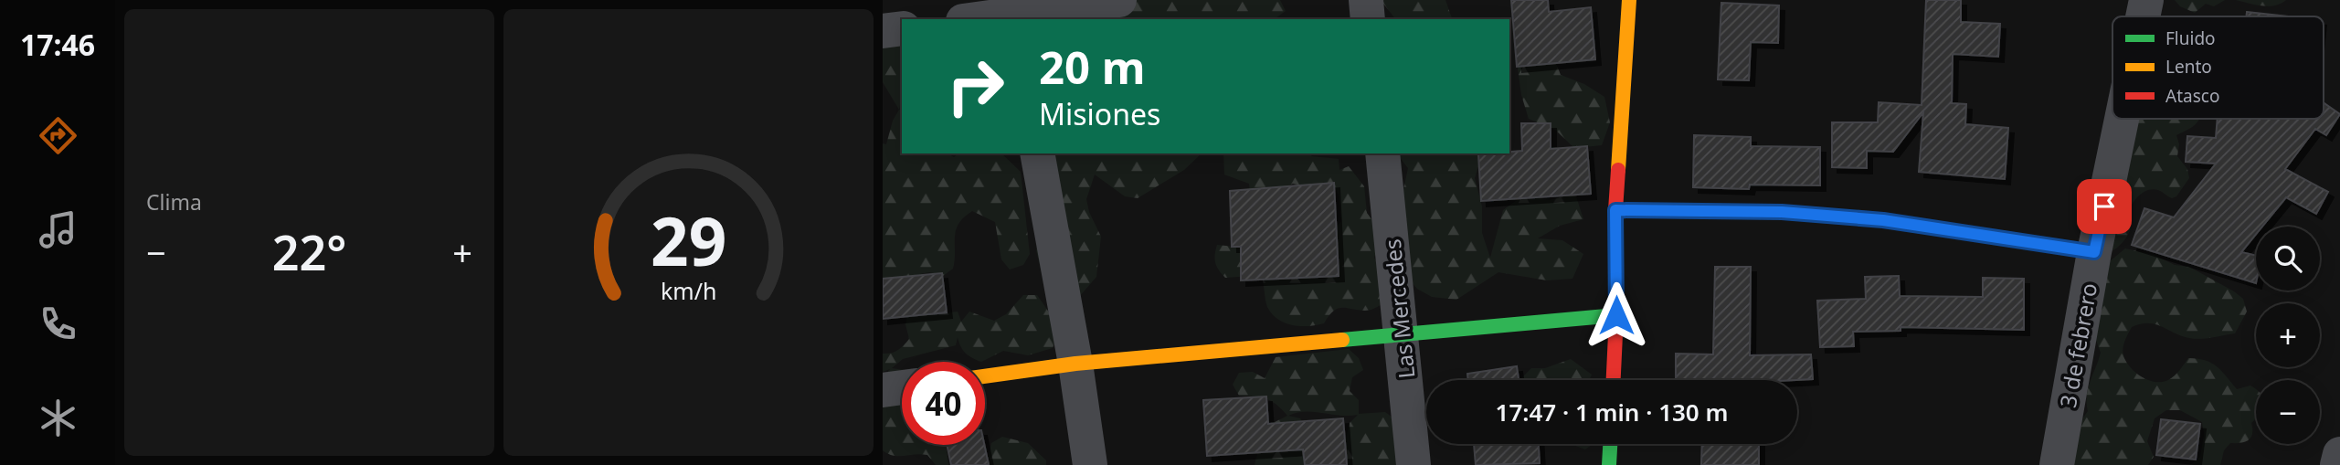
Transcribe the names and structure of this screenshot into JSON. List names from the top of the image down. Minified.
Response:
{"streets":{"street":["Las Mercedes","3 de febrero"]},"legend":["Fluido","Lento","Atasco"],"page":{"tabs":"17:46","tile":"Clima","turn":["20 m","Misiones"],"heat":["−","22°","+"],"map_buttons":["+","−"],"limit":"40","trip":"17:47 · 1 min · 130 m","gauge":["29","km/h"]}}
